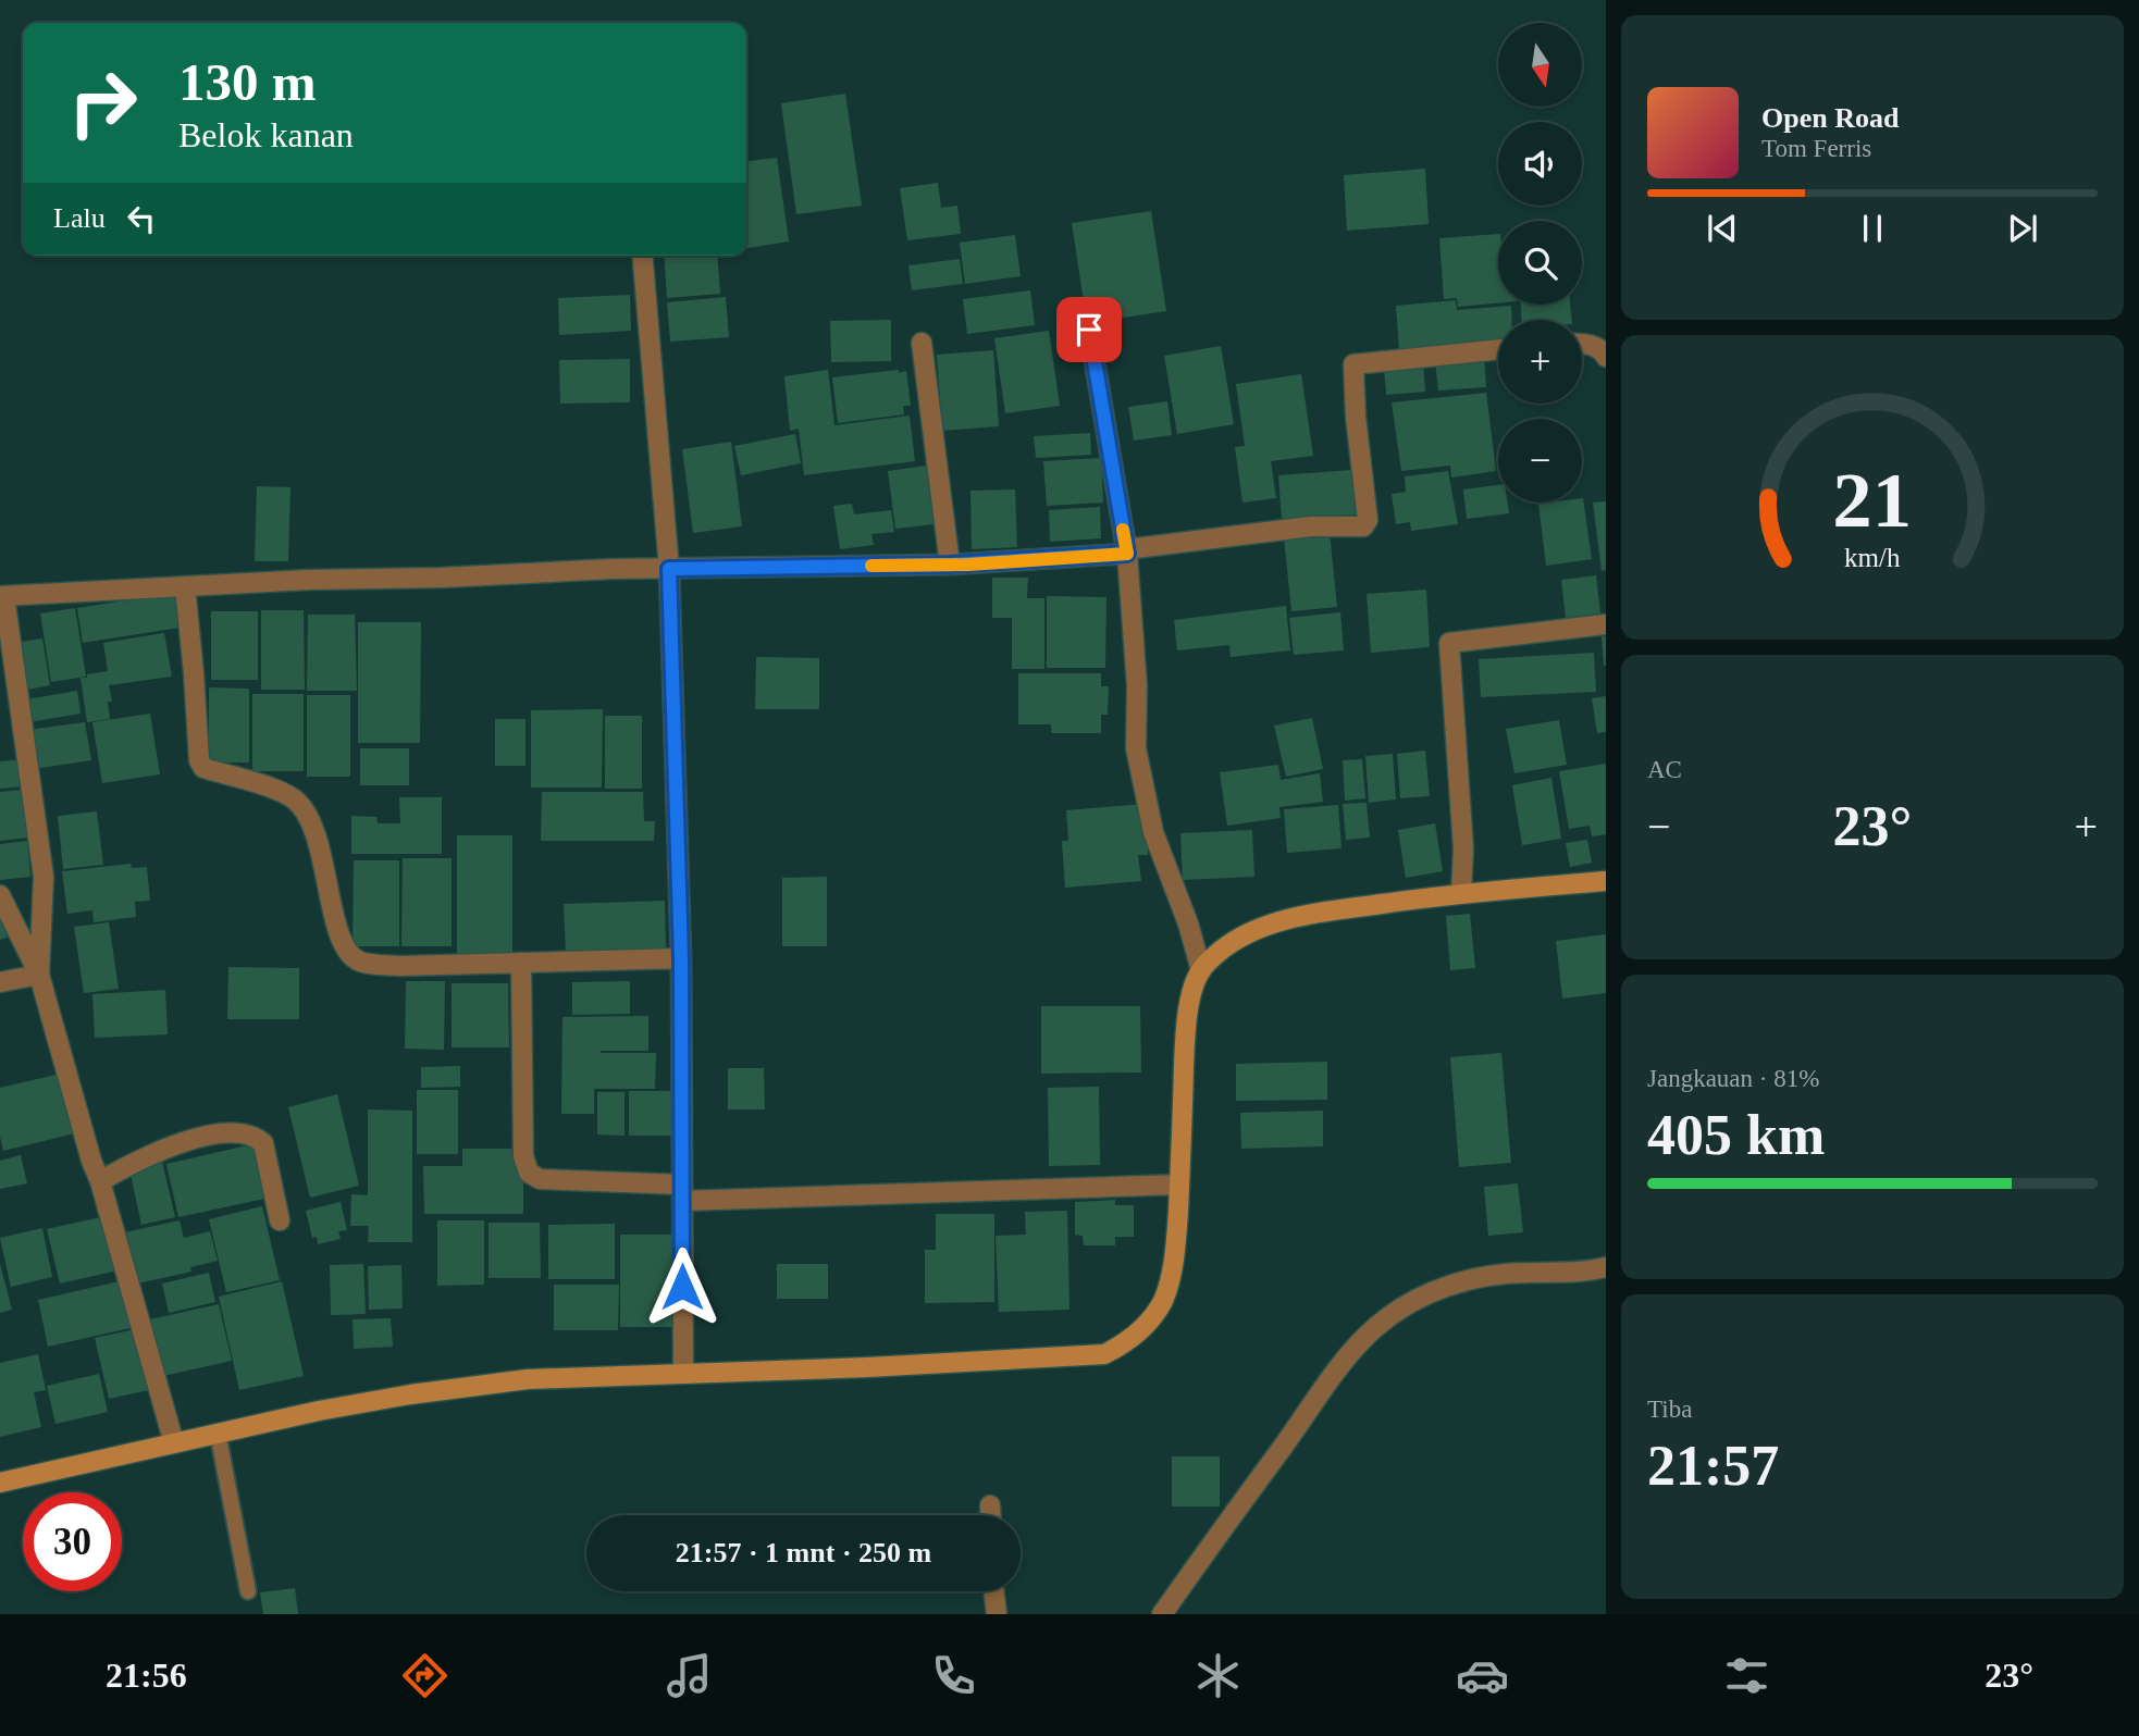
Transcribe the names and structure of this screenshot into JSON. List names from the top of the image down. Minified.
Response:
{"north":"bottom","page":{"map_buttons":["+","−"],"turn":["130 m","Belok kanan"],"song":["Open Road","Tom Ferris"],"then":"Lalu","tile":["AC",["Jangkauan · 81%","405 km"],["Tiba","21:57"]],"heat":["−","23°","+"],"limit":"30","trip":"21:57 · 1 mnt · 250 m","tabs":["21:56","23°"],"gauge":["21","km/h"]}}
